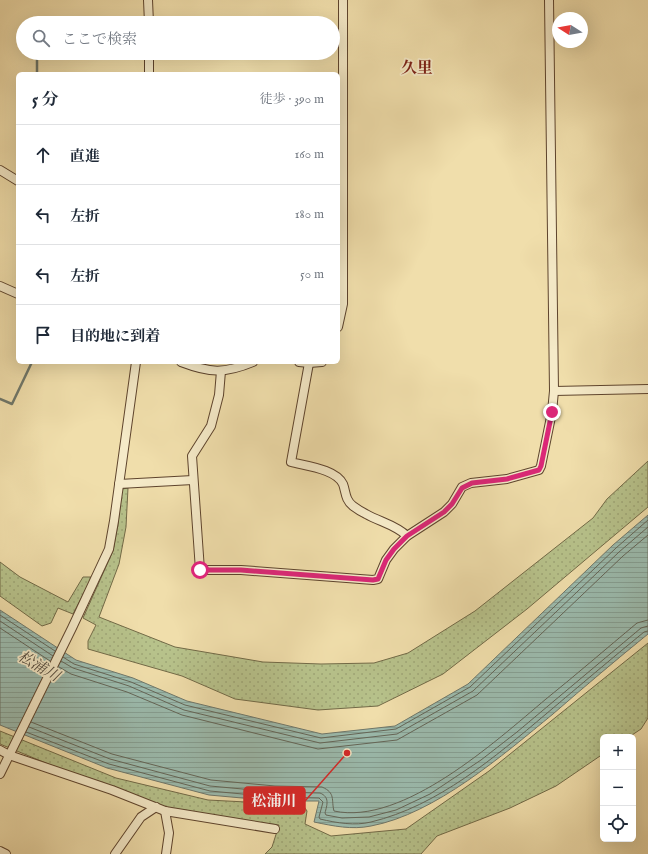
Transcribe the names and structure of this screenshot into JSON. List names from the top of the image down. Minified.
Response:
{"districts":["久里"],"water":["松浦川"],"places":["松浦川"],"north":"left","page":{"search":"ここで検索","heading":["5 分","徒歩 · 390 m"],"list":[["直進","160 m"],["左折","180 m"],["左折","50 m"],"目的地に到着"],"map_buttons":["+","−"]}}
